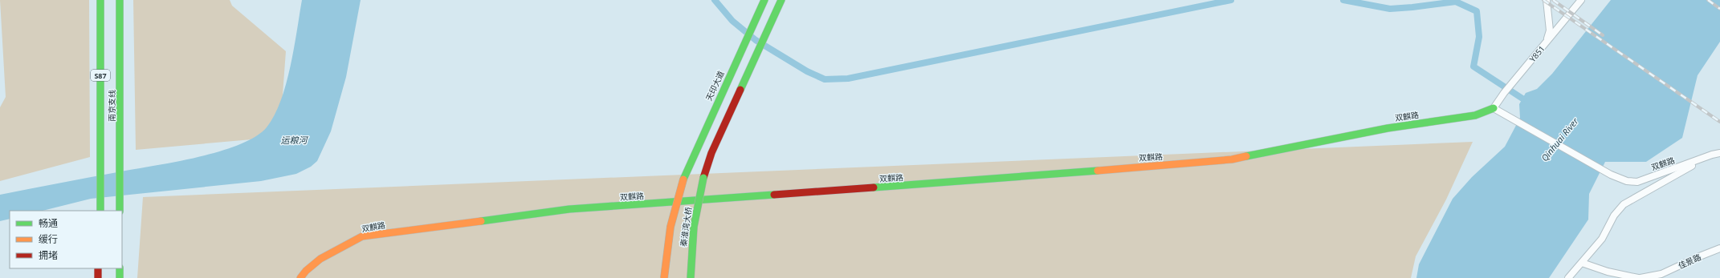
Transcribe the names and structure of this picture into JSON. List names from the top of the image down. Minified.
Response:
{"streets":{"main road":["S87","天印大道","南京支线","双麒路","秦淮湾大桥"],"street":["Y851","佳景路"]},"crossings":[["Y851","双麒路"],["天印大道","秦淮湾大桥"]],"water":["运粮河","Qinhuai River"],"legend":["畅通","缓行","拥堵"]}
